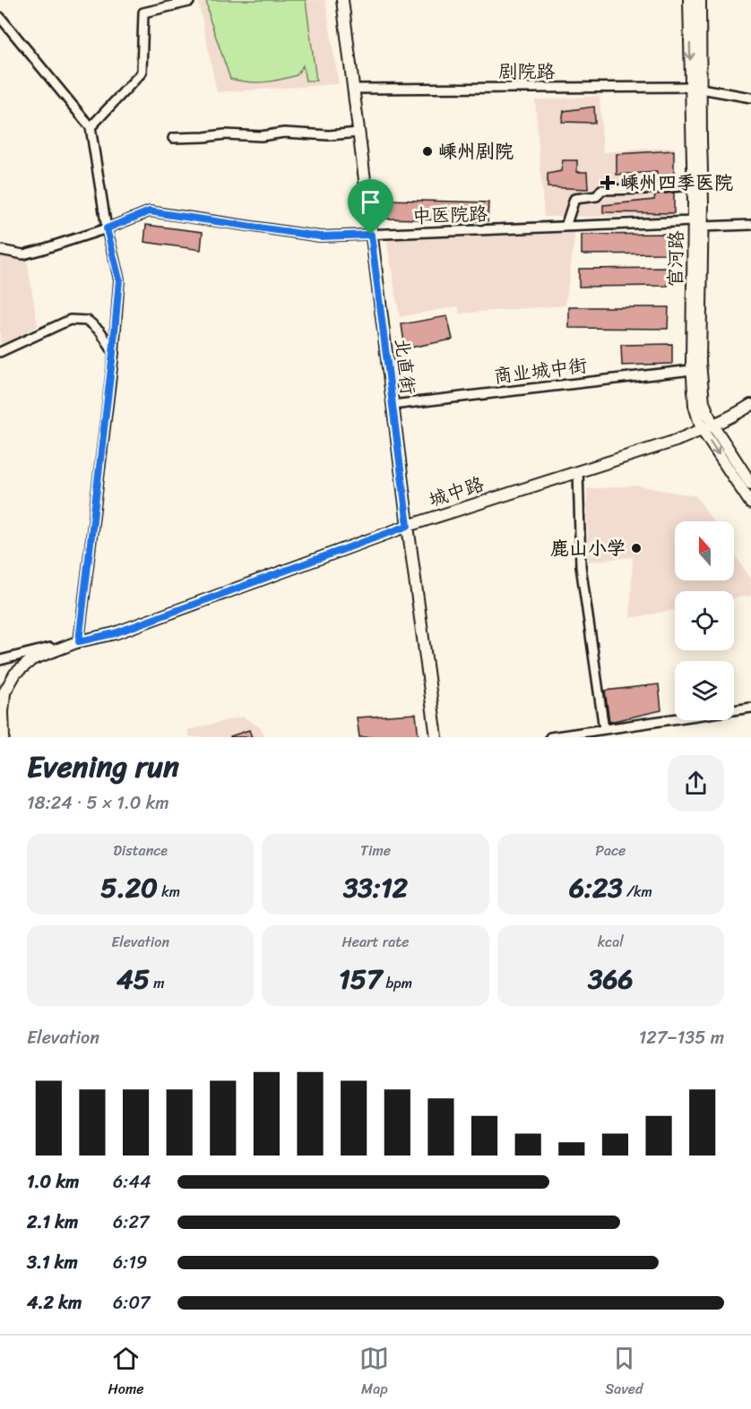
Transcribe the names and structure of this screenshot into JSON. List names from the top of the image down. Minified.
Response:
{"streets":{"main road":["官河路","北直街","城中路"],"street":["剧院路","中医院路","商业城中街"]},"crossings":[["剧院路","官河路"],["剧院路","北直街"],["中医院路","官河路"],["中医院路","北直街"],["官河路","商业城中街"],["官河路","城中路"],["北直街","商业城中街"],["北直街","城中路"]],"places":{"other":["嵊州剧院","鹿山小学"],"health":["嵊州四季医院"]},"north":"top","page":{"heading":["Evening run","18:24 · 5 × 1.0 km"],"stats":[["Distance","5.20 km"],["Time","33:12"],["Pace","6:23 /km"],["Elevation","45 m"],["Heart rate","157 bpm"],["kcal","366"]],"chart":["Elevation","127–135 m"],"list":[{"name":"1.0 km","note":"6:44"},{"name":"2.1 km","note":"6:27"},{"name":"3.1 km","note":"6:19"},{"name":"4.2 km","note":"6:07"}],"tabs":["Home","Map","Saved"]}}
